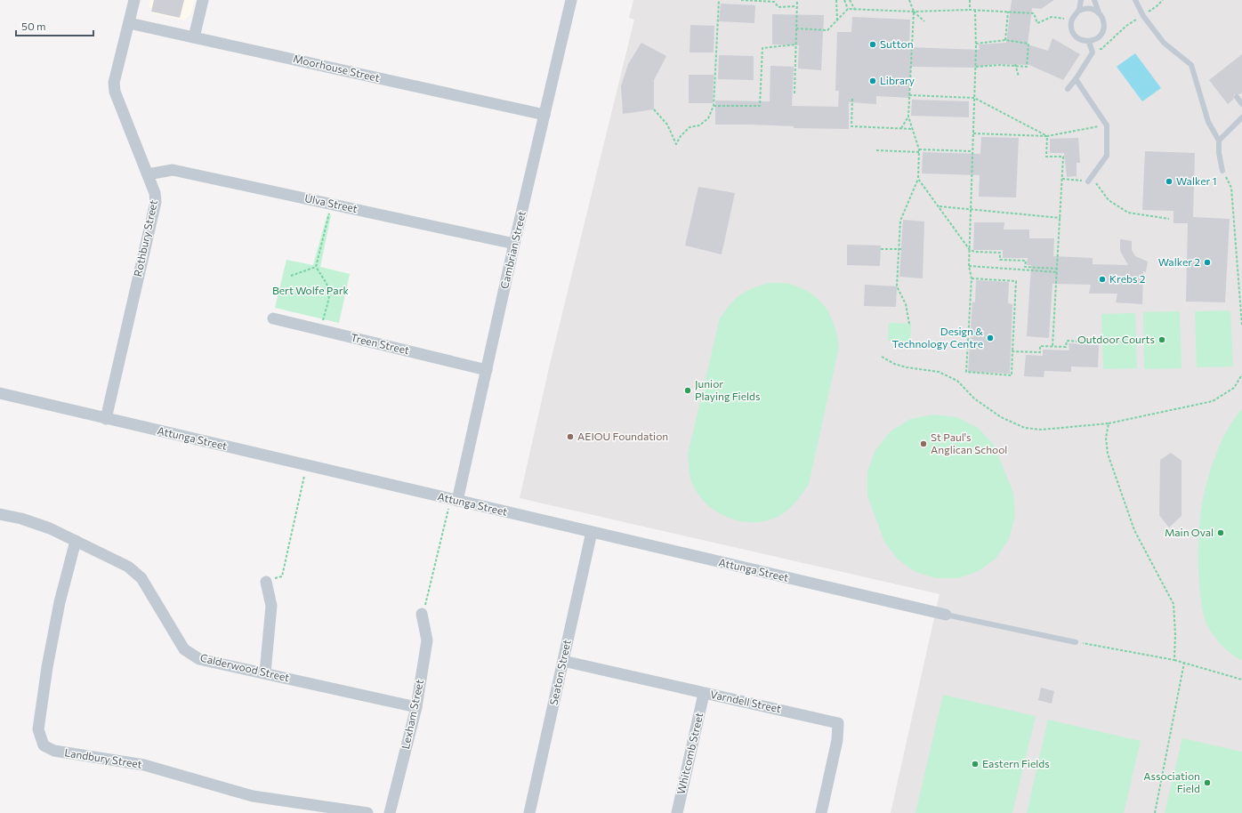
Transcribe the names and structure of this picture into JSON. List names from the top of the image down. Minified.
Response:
{"streets":{"street":["Moorhouse Street","Ulva Street","Rothbury Street","Cambrian Street","Treen Street","Attunga Street","Calderwood Street","Seaton Street","Varndell Street","Lexham Street","Whitcomb Street","Landbury Street"]},"crossings":[["Moorhouse Street","Rothbury Street"],["Moorhouse Street","Cambrian Street"],["Ulva Street","Rothbury Street"],["Ulva Street","Cambrian Street"],["Rothbury Street","Attunga Street"],["Cambrian Street","Treen Street"],["Cambrian Street","Attunga Street"],["Attunga Street","Seaton Street"],["Calderwood Street","Lexham Street"],["Calderwood Street","Landbury Street"],["Seaton Street","Varndell Street"],["Varndell Street","Whitcomb Street"]],"parks":["Bert Wolfe Park"],"places":["Sutton","Library","Walker 1","Walker 2","Krebs 2","Design & Technology Centre","Outdoor Courts","Junior Playing Fields","AEIOU Foundation","St Paul's Anglican School","Main Oval","Eastern Fields","Association Field"],"scale_bar":"50 m"}
